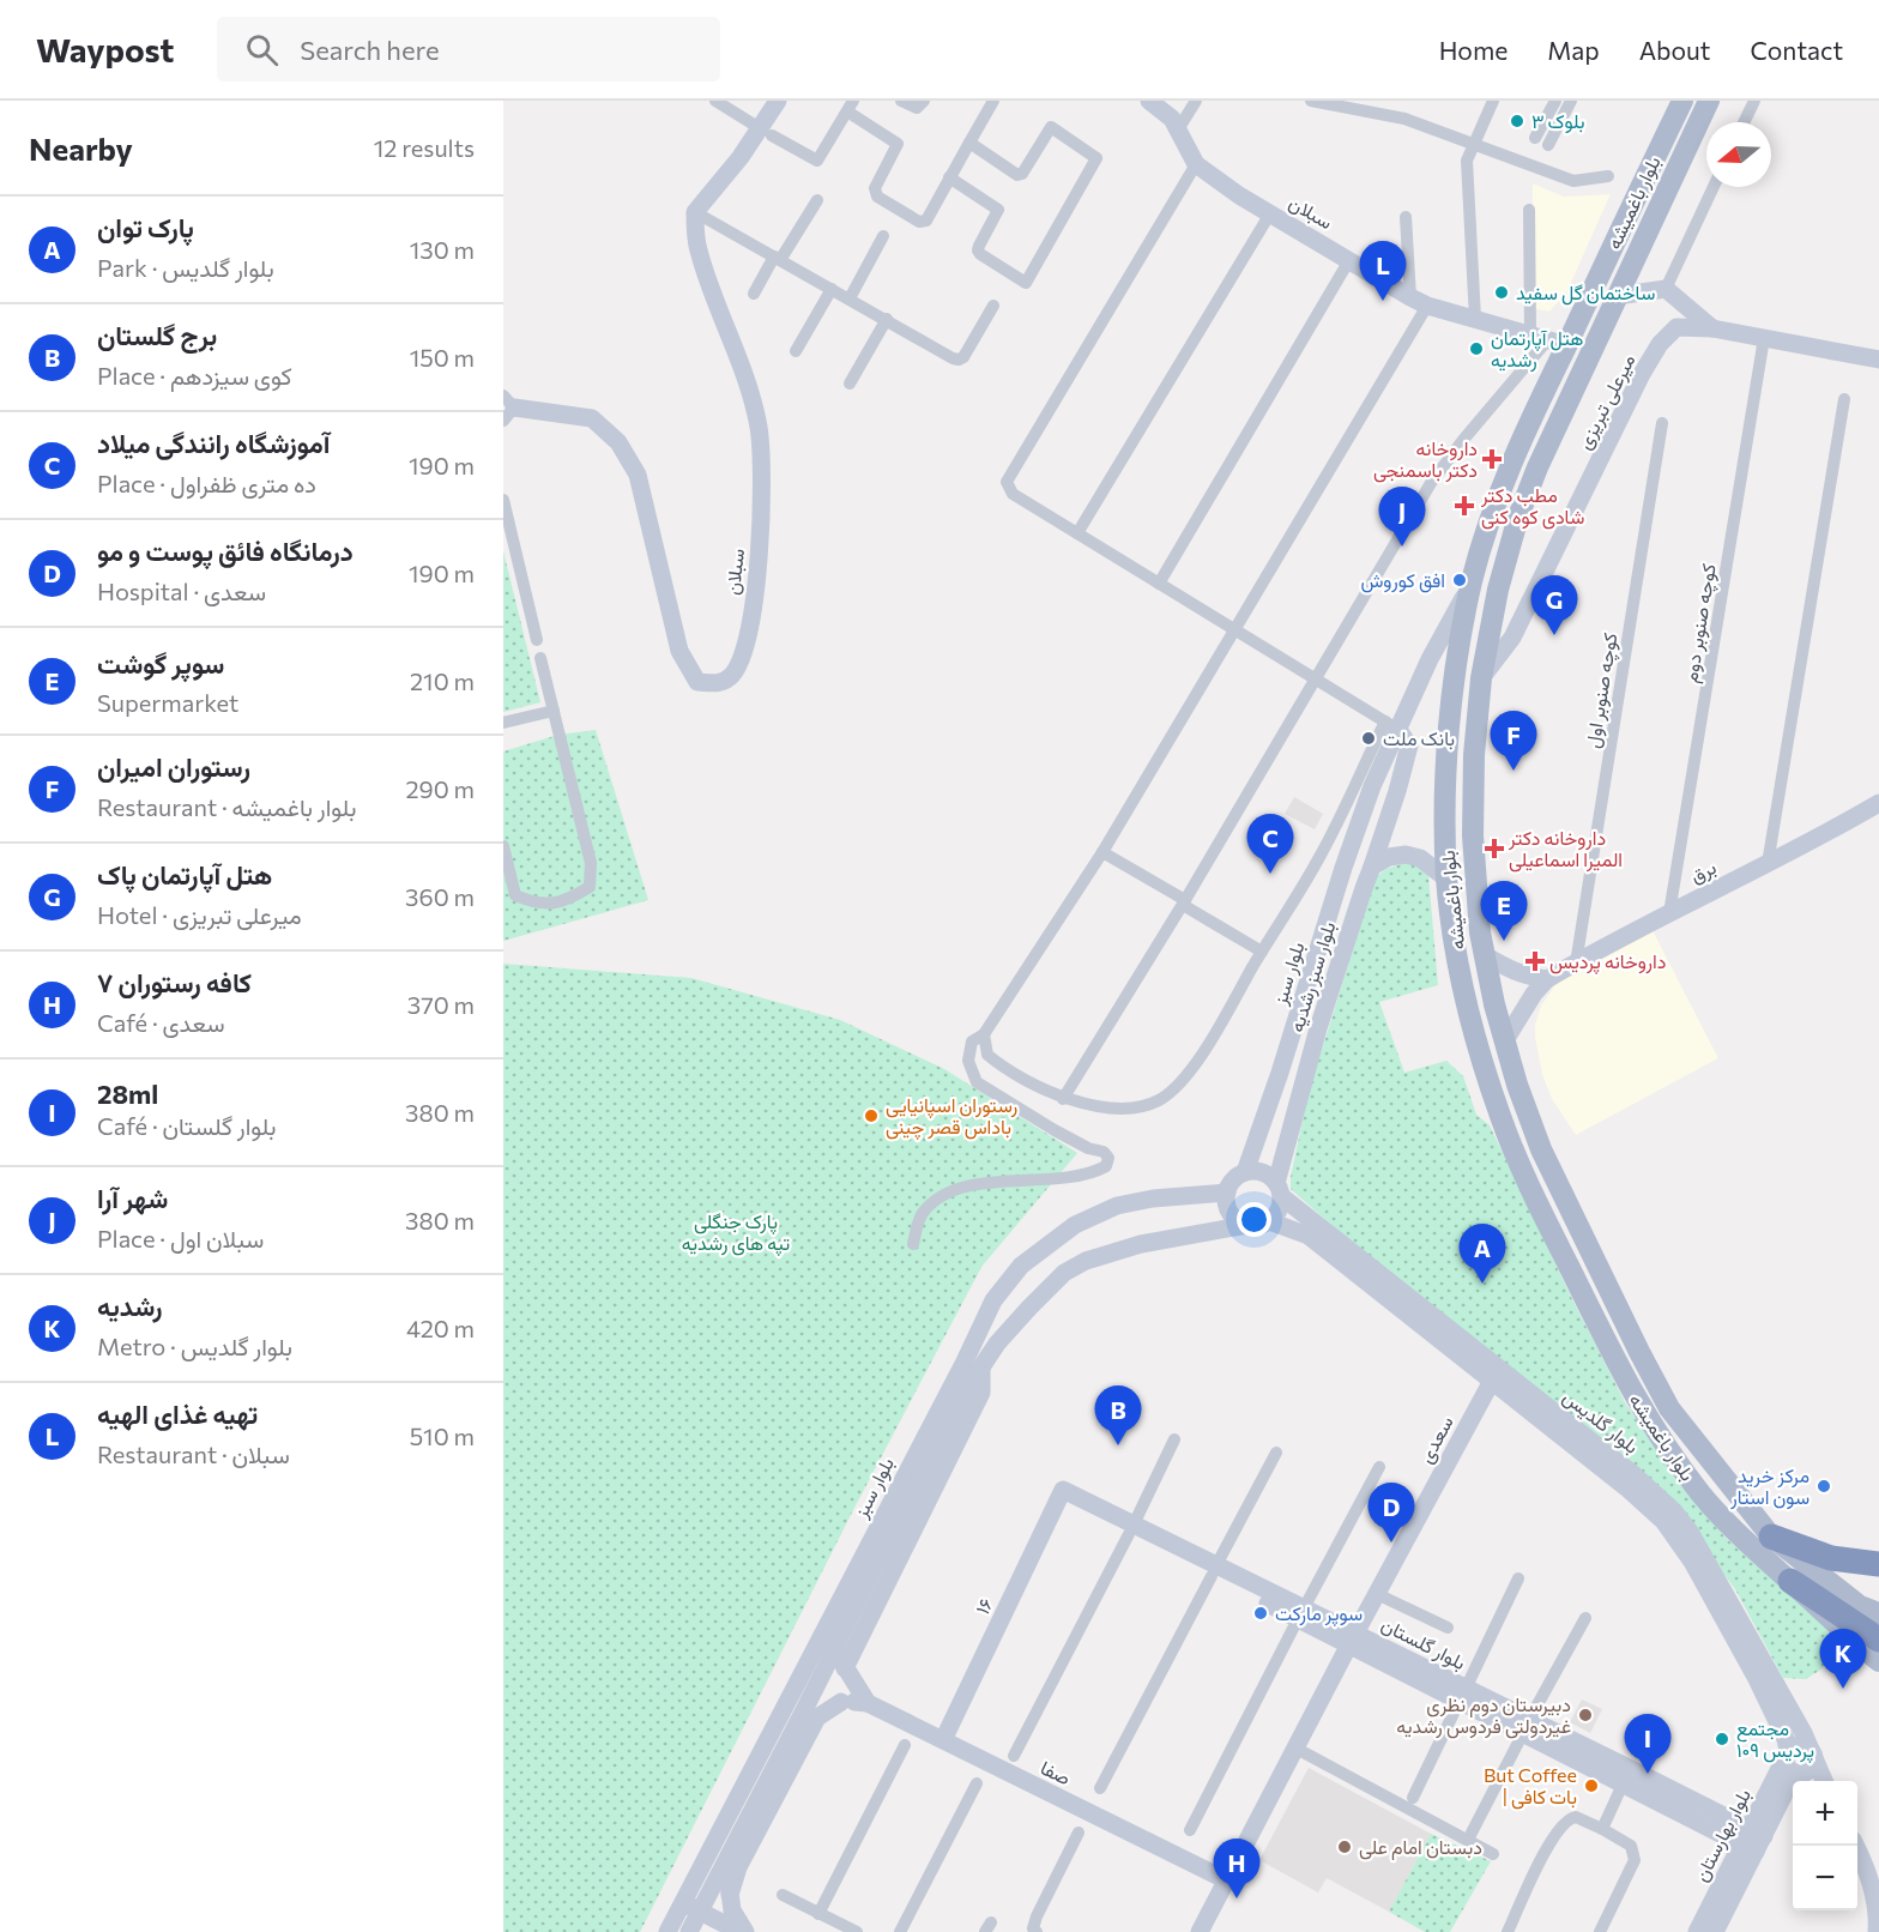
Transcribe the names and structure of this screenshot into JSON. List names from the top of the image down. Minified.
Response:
{"streets":{"main road":["بلوار باغمیشه"],"street":["سبلان","میرعلی تبریزی","کوچه صنوبر دوم","کوچه صنوبر اول","برق","بلوار سبز","بلوار سبز رشدیه","بلوار گلدیس","سعدی","۱۶","بلوار گلستان","صفا","بلوار بهارستان"]},"crossings":[["بلوار باغمیشه","سبلان"],["بلوار باغمیشه","میرعلی تبریزی"],["بلوار باغمیشه","بلوار سبز"],["میرعلی تبریزی","کوچه صنوبر دوم"],["کوچه صنوبر دوم","برق"],["کوچه صنوبر اول","برق"],["بلوار سبز","بلوار سبز رشدیه"],["بلوار سبز","بلوار گلدیس"],["بلوار سبز رشدیه","بلوار گلدیس"],["بلوار گلدیس","سعدی"],["بلوار گلدیس","بلوار بهارستان"],["سعدی","بلوار گلستان"],["سعدی","صفا"],["۱۶","بلوار گلستان"],["۱۶","صفا"],["بلوار گلستان","بلوار بهارستان"]],"parks":["پارک جنگلی تپه های رشدیه"],"places":{"other":["بلوک ۳","ساختمان گل سفید","هتل آپارتمان رشدیه","افق کوروش","بانک ملت","رستوران اسپانیایی باداس قصر چینی","مرکز خرید سون استار","سوپر مارکت","دبیرستان دوم نظری غیردولتی فردوس رشدیه","مجتمع پردیس ۱۰۹","But Coffee | بات کافی","دبستان امام علی"],"health":["داروخانه دکتر باسمنجی","مطب دکتر شادی کوه کنی","داروخانه دکتر المیرا اسماعیلی","داروخانه پردیس"]},"north":"left","page":{"header":"Waypost","search":"Search here","nav":["Home","Map","About","Contact"],"heading":["Nearby","12 results"],"list":[{"mark":"A","name":"پارک توان","note":"Park · بلوار گلدیس","value":"130 m"},{"mark":"B","name":"برج گلستان","note":"Place · کوی سیزدهم","value":"150 m"},{"mark":"C","name":"آموزشگاه رانندگی میلاد","note":"Place · ده متری ظفراول","value":"190 m"},{"mark":"D","name":"درمانگاه فائق پوست و مو","note":"Hospital · سعدی","value":"190 m"},{"mark":"E","name":"سوپر گوشت","note":"Supermarket","value":"210 m"},{"mark":"F","name":"رستوران امیران","note":"Restaurant · بلوار باغمیشه","value":"290 m"},{"mark":"G","name":"هتل آپارتمان پاک","note":"Hotel · میرعلی تبریزی","value":"360 m"},{"mark":"H","name":"کافه رستوران ۷","note":"Café · سعدی","value":"370 m"},{"mark":"I","name":"28ml","note":"Café · بلوار گلستان","value":"380 m"},{"mark":"J","name":"شهر آرا","note":"Place · سبلان اول","value":"380 m"},{"mark":"K","name":"رشدیه","note":"Metro · بلوار گلدیس","value":"420 m"},{"mark":"L","name":"تهیه غذای الهیه","note":"Restaurant · سبلان","value":"510 m"}],"pins":["L","J","G","F","C","E","A","B","D","K","I","H"],"map_buttons":["+","−"]}}
